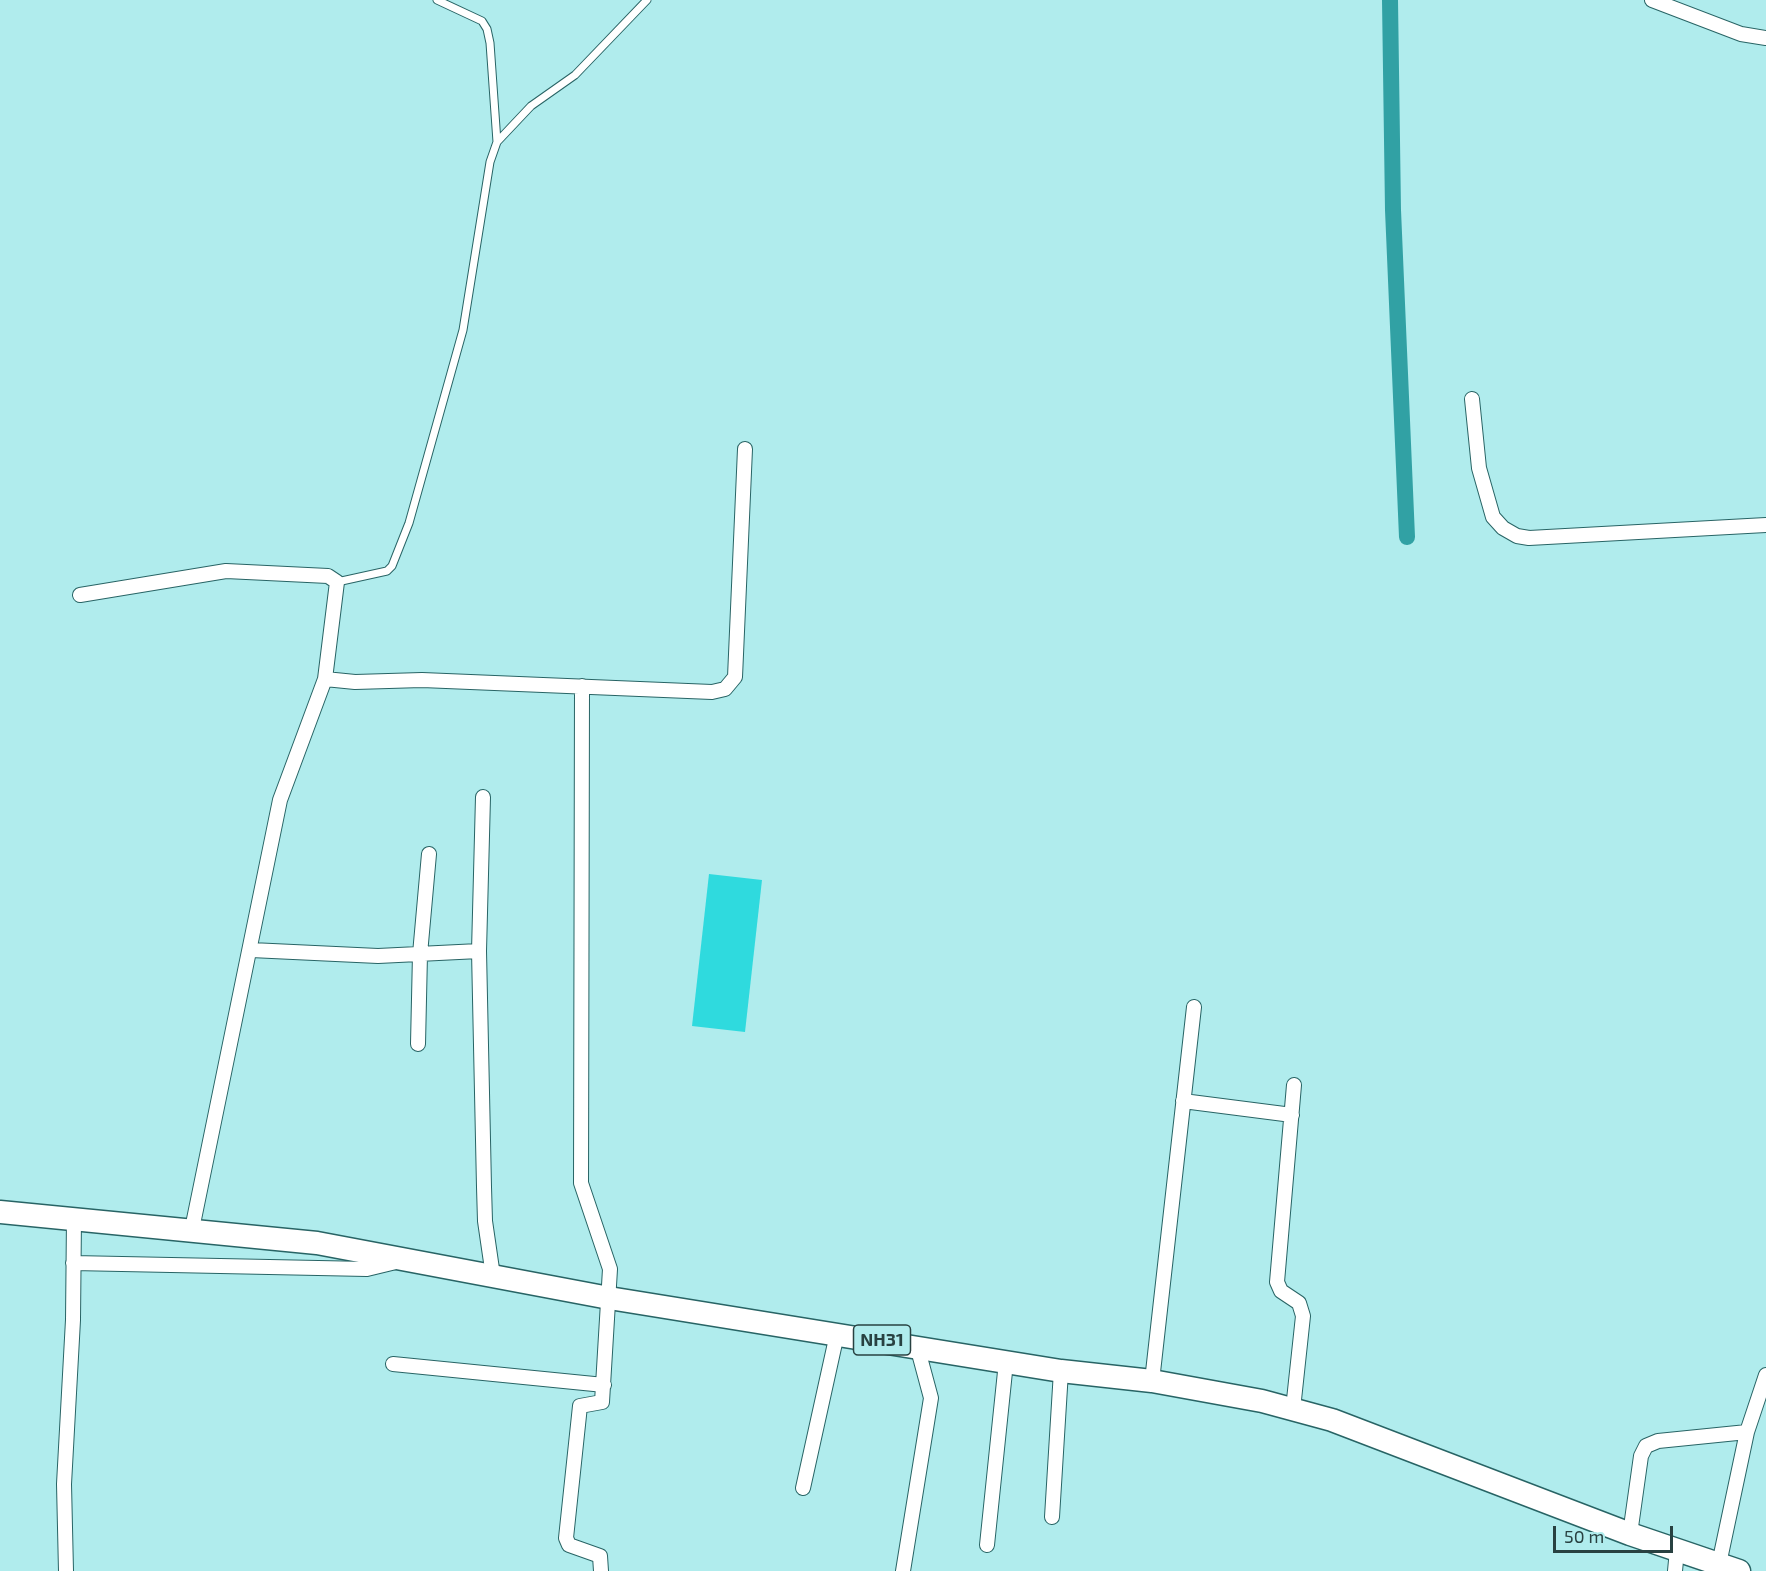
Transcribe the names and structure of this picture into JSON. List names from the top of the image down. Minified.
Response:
{"streets":{"highway":["NH31"]},"scale_bar":"50 m"}
